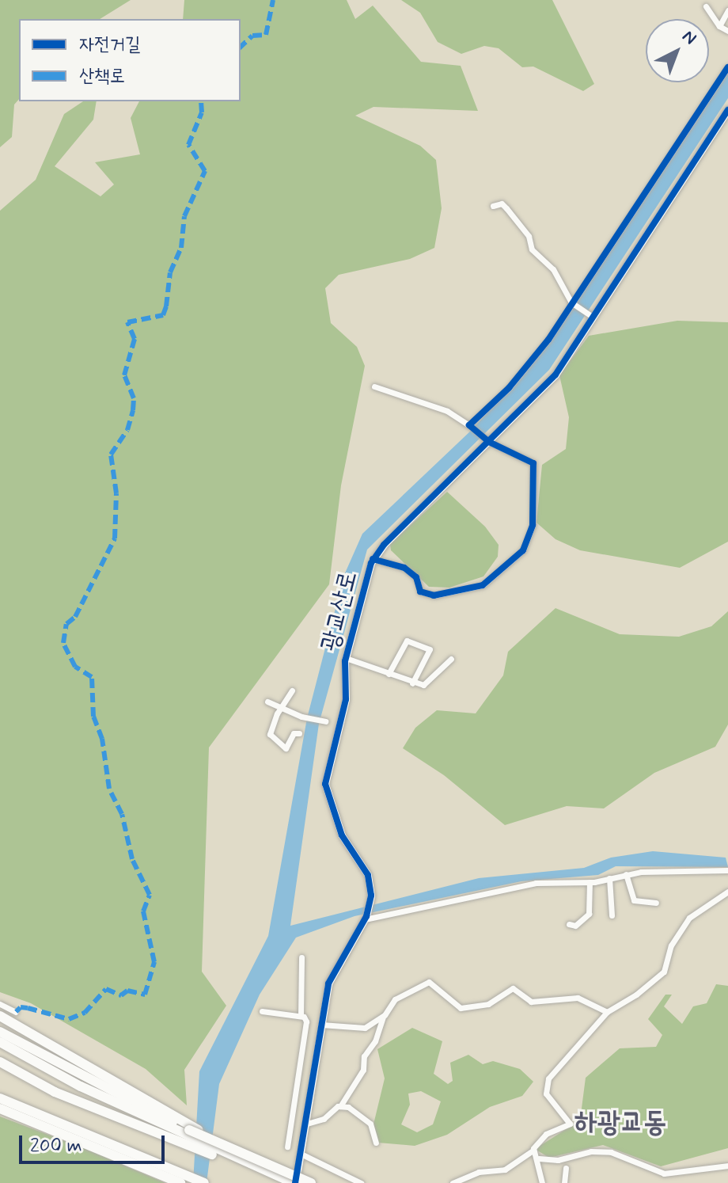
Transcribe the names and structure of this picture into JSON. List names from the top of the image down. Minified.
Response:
{"streets":{"street":["광교산로"]},"districts":["하광교동"],"legend":["자전거길","산책로"],"scale_bar":"200 m","north":"top right"}
